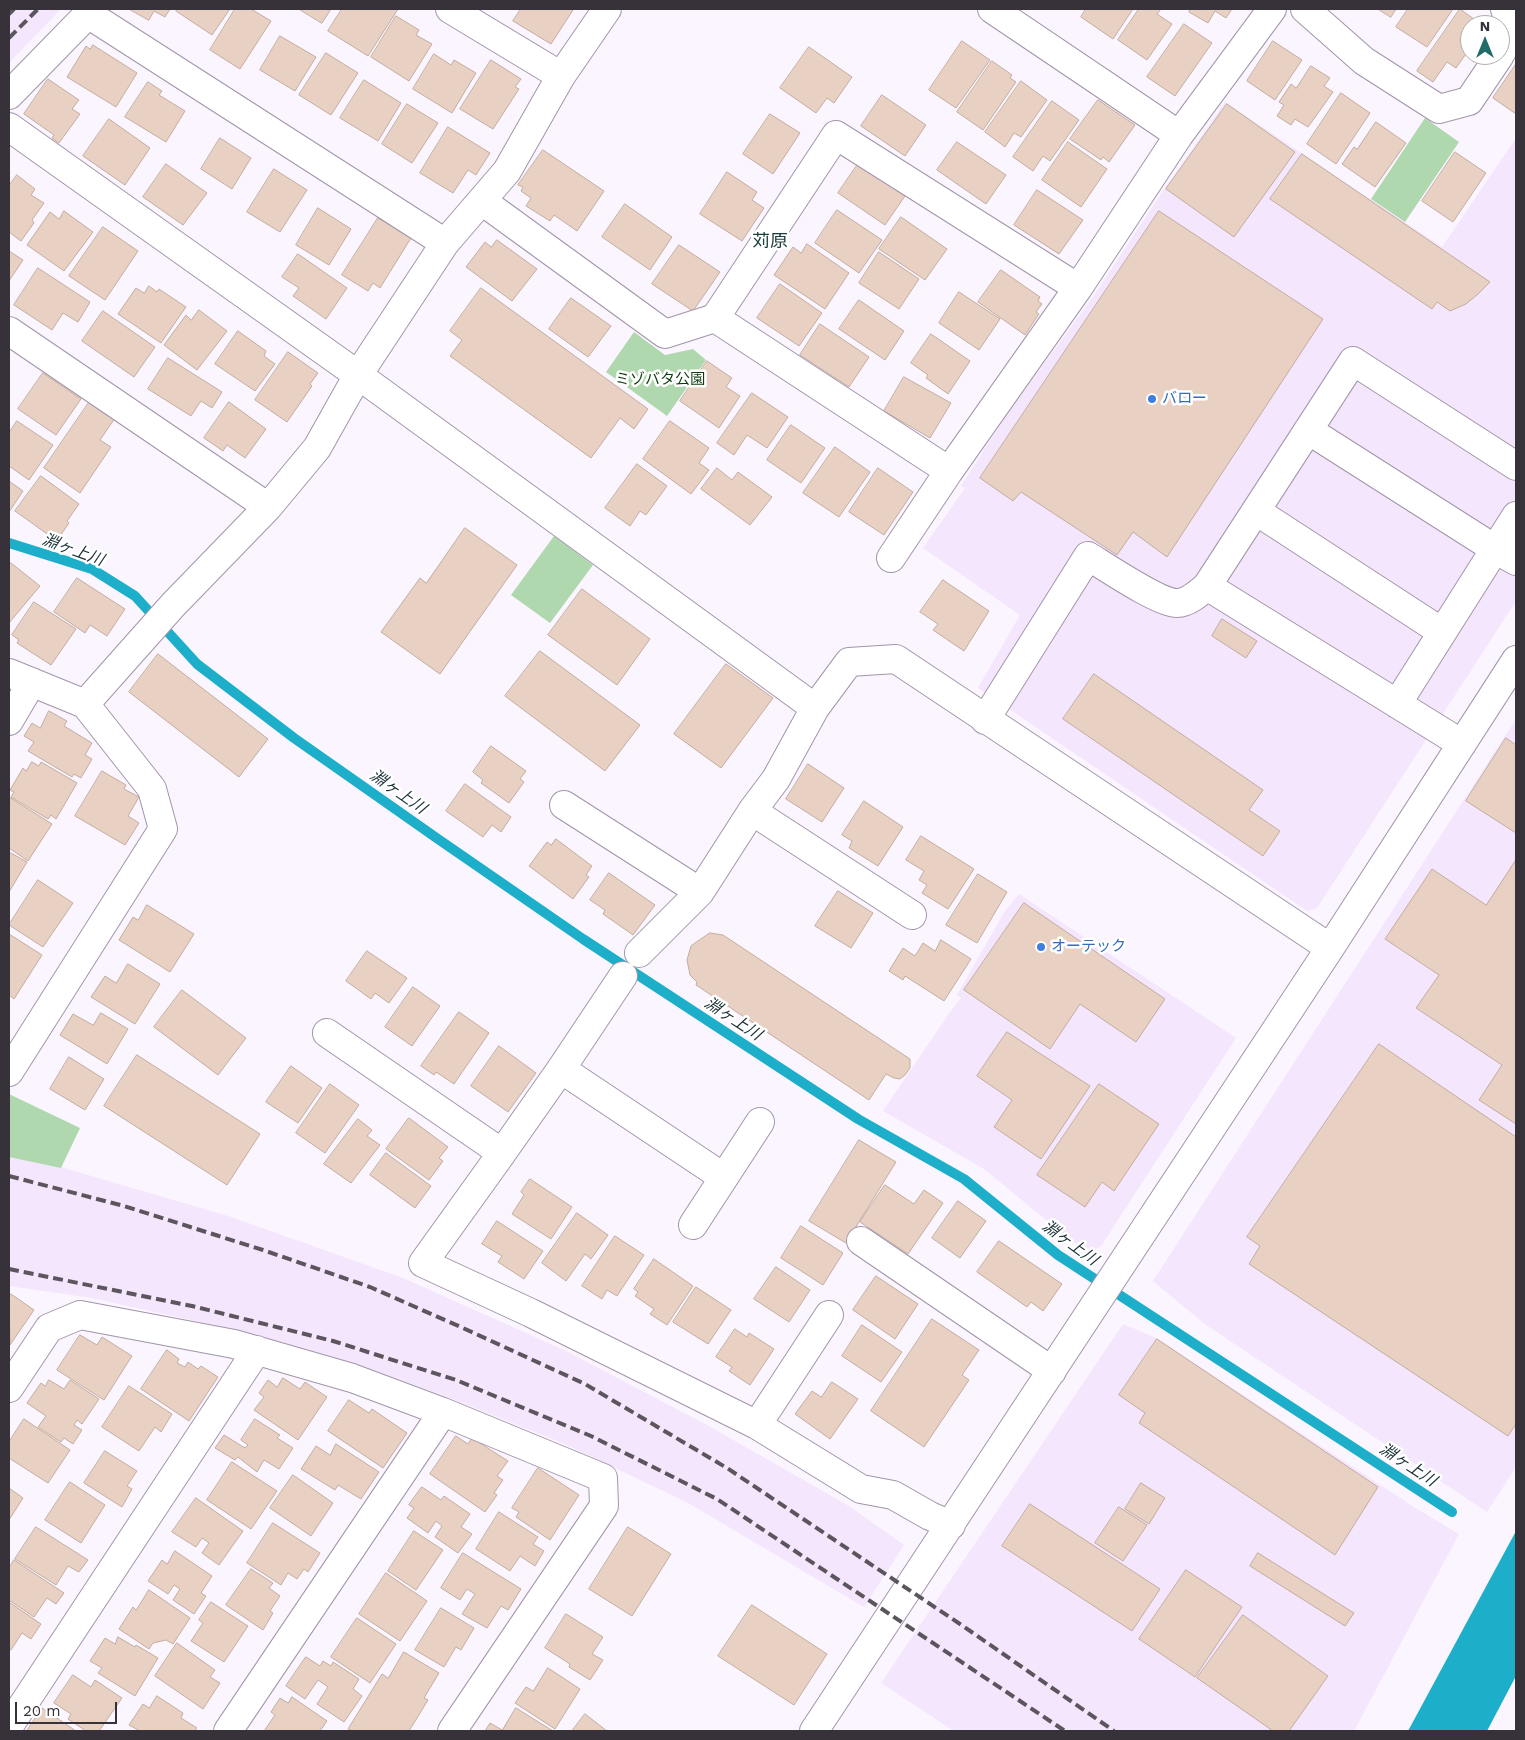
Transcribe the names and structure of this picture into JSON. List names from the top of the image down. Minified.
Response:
{"districts":["苅原"],"water":["淵ヶ上川"],"parks":["ミゾバタ公園"],"places":["バロー","オーテック"],"scale_bar":"20 m","north":"top"}
